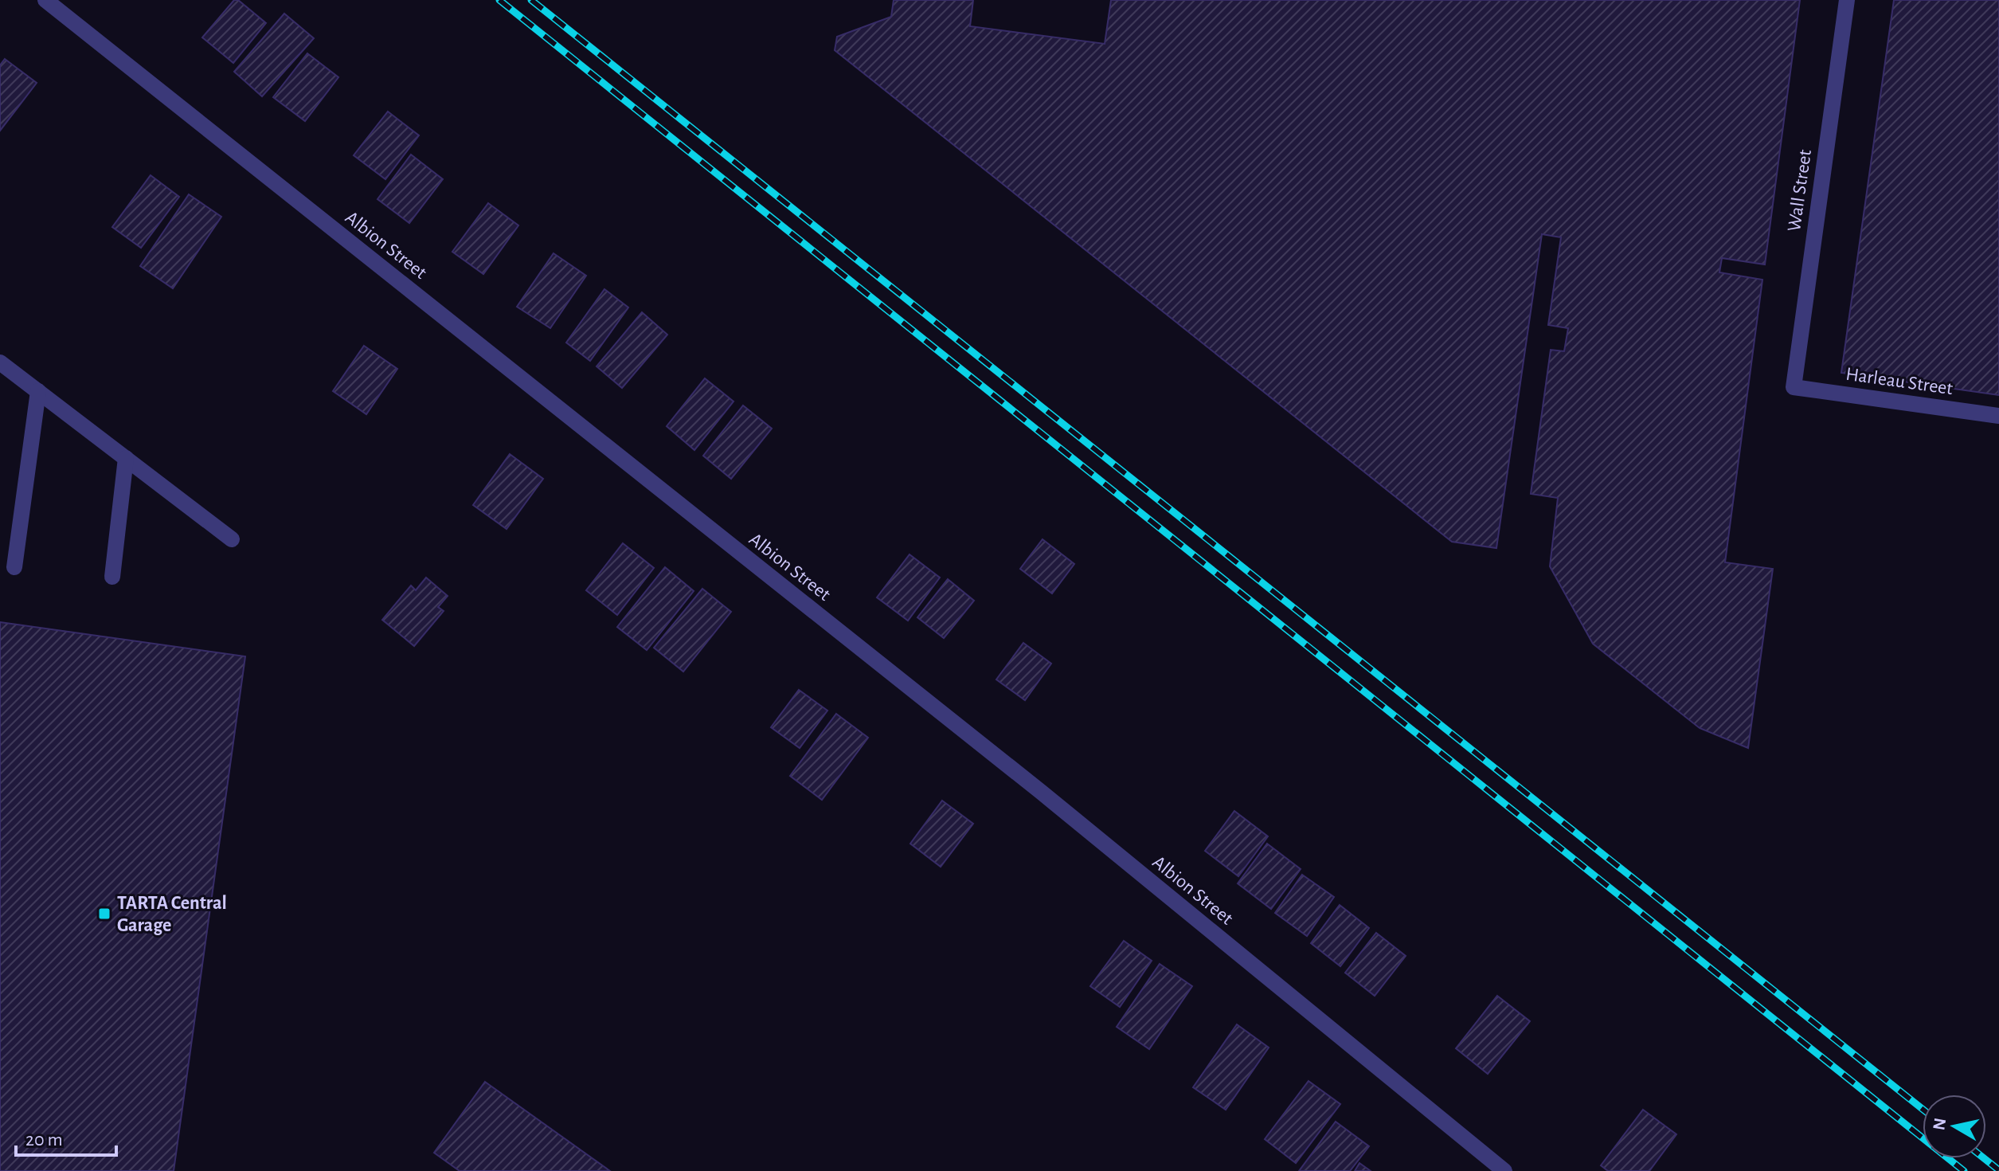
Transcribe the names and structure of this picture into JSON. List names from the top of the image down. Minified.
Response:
{"streets":{"street":["Wall Street","Albion Street","Harleau Street"]},"crossings":[["Wall Street","Harleau Street"]],"places":{"transit":["TARTA Central Garage"]},"scale_bar":"20 m","north":"left"}
